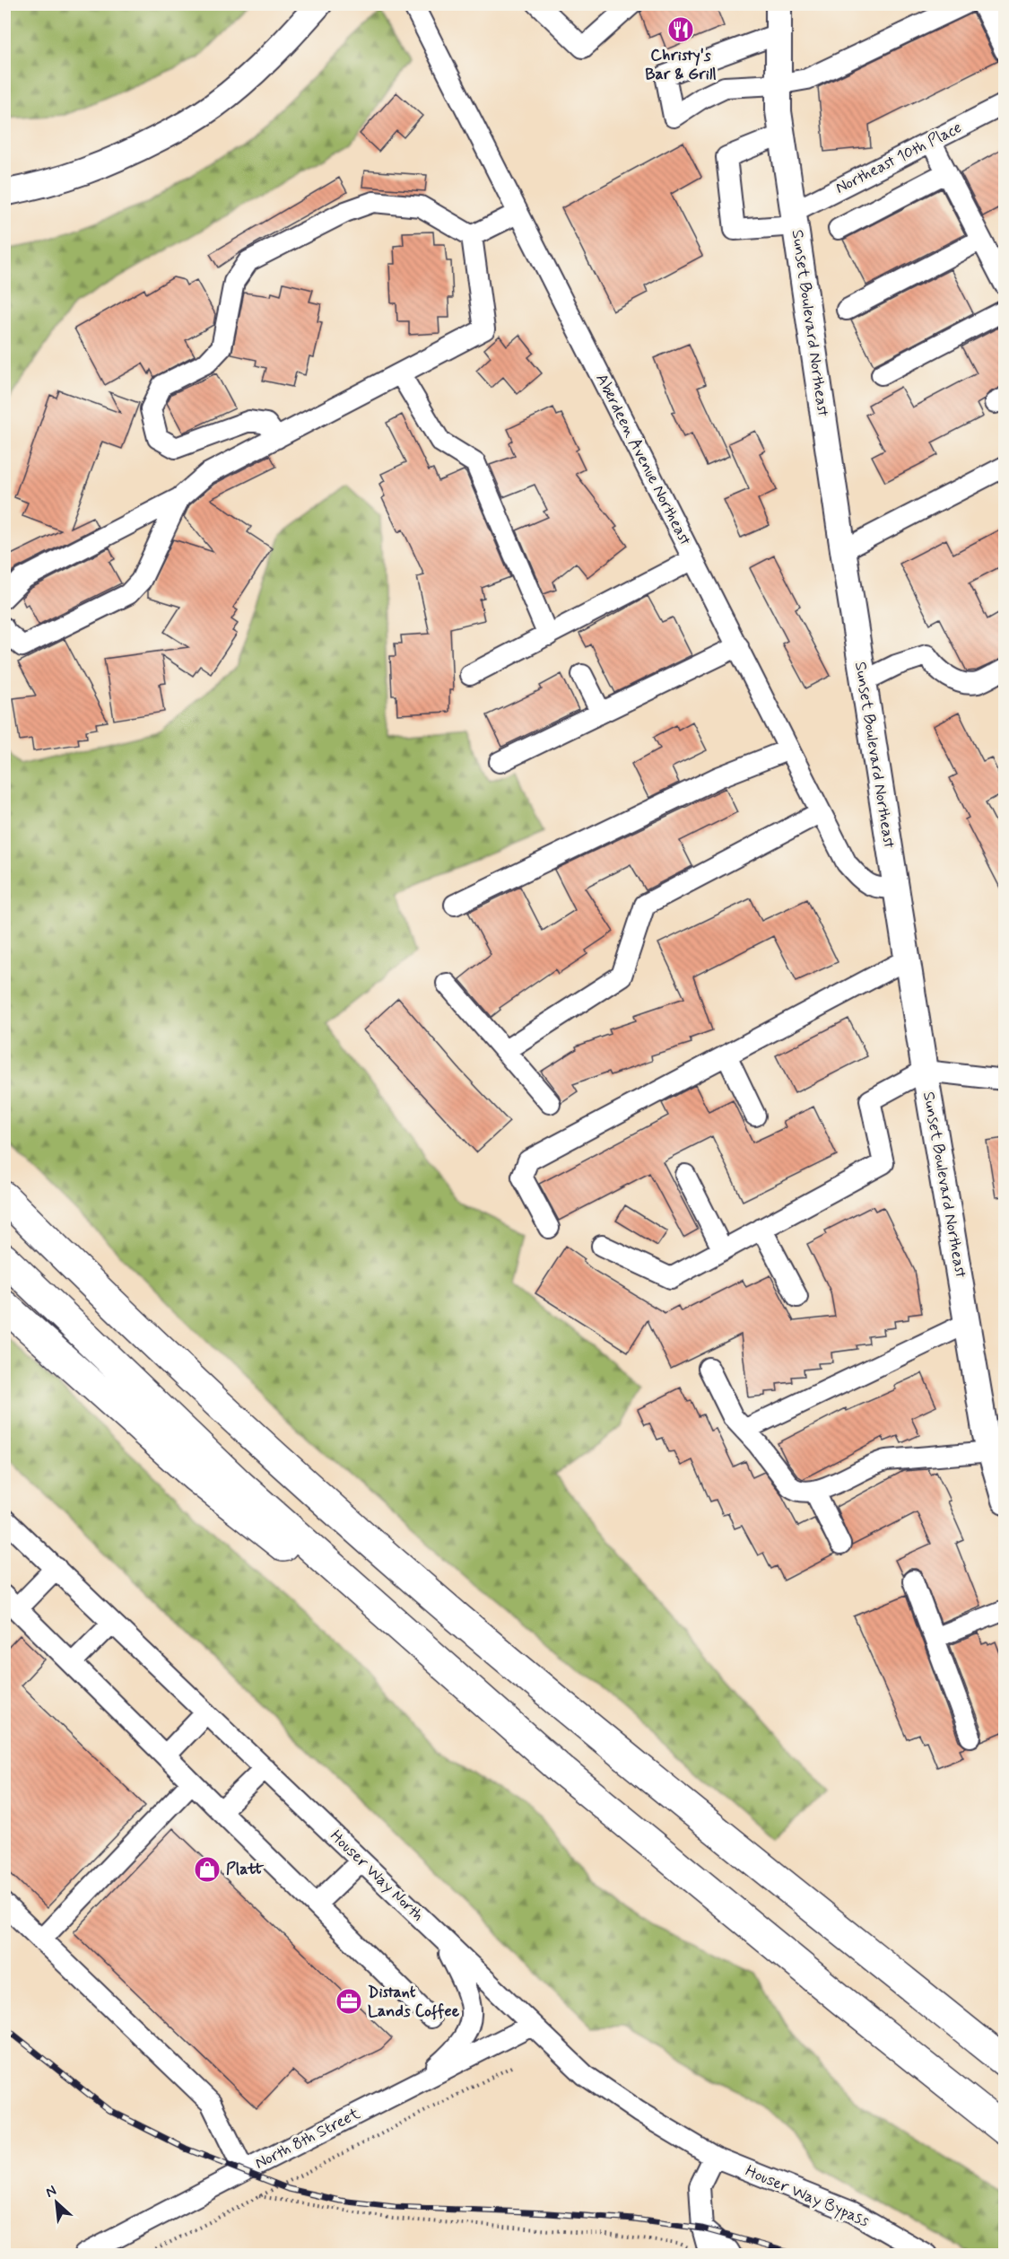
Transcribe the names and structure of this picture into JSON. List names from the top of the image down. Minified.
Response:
{"streets":{"main road":["Sunset Boulevard Northeast"],"street":["Northeast 10th Place","Aberdeen Avenue Northeast","Houser Way North","North 8th Street","Houser Way Bypass"]},"crossings":[["Northeast 10th Place","Sunset Boulevard Northeast"],["Sunset Boulevard Northeast","Aberdeen Avenue Northeast"],["Houser Way North","North 8th Street"],["Houser Way North","Houser Way Bypass"]],"places":{"restaurant":["Christy's Bar & Grill"],"shop":["Platt"],"office":["Distant Lands Coffee"]},"north":"top left"}
